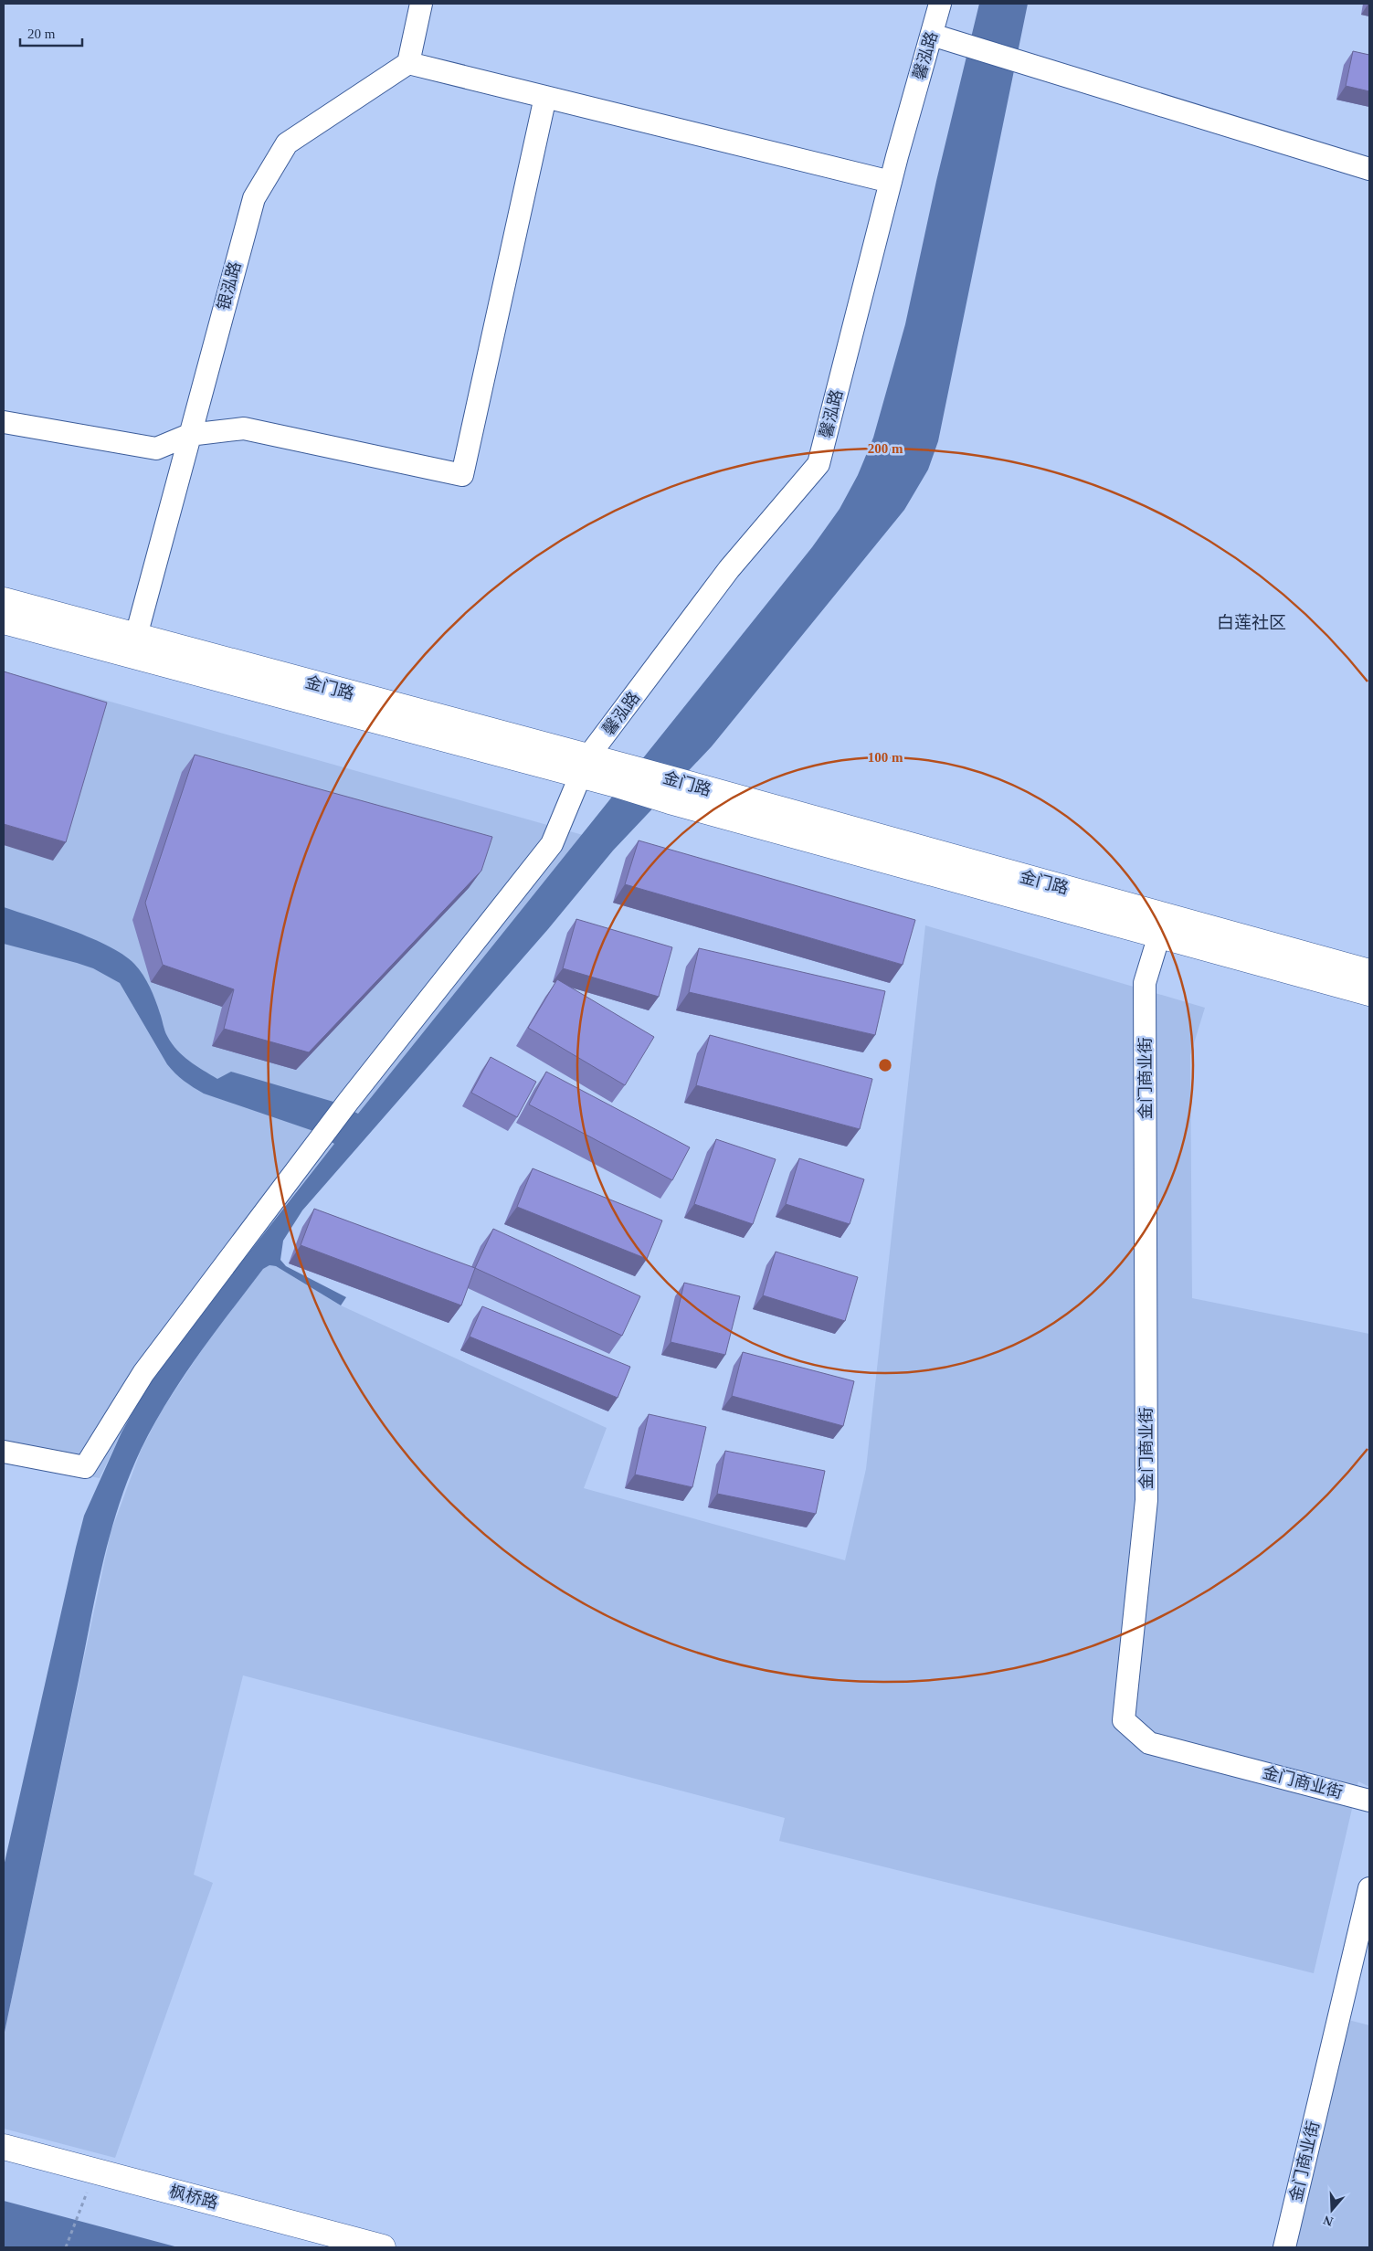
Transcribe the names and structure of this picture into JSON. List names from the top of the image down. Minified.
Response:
{"streets":{"main road":["金门路","枫桥路"],"street":["馨泓路","银泓路","金门商业街"]},"crossings":[["馨泓路","金门路"],["银泓路","金门路"],["金门路","金门商业街"]],"districts":["白莲社区"],"scale_bar":"20 m","north":"bottom","rings":["200 m","100 m"]}
